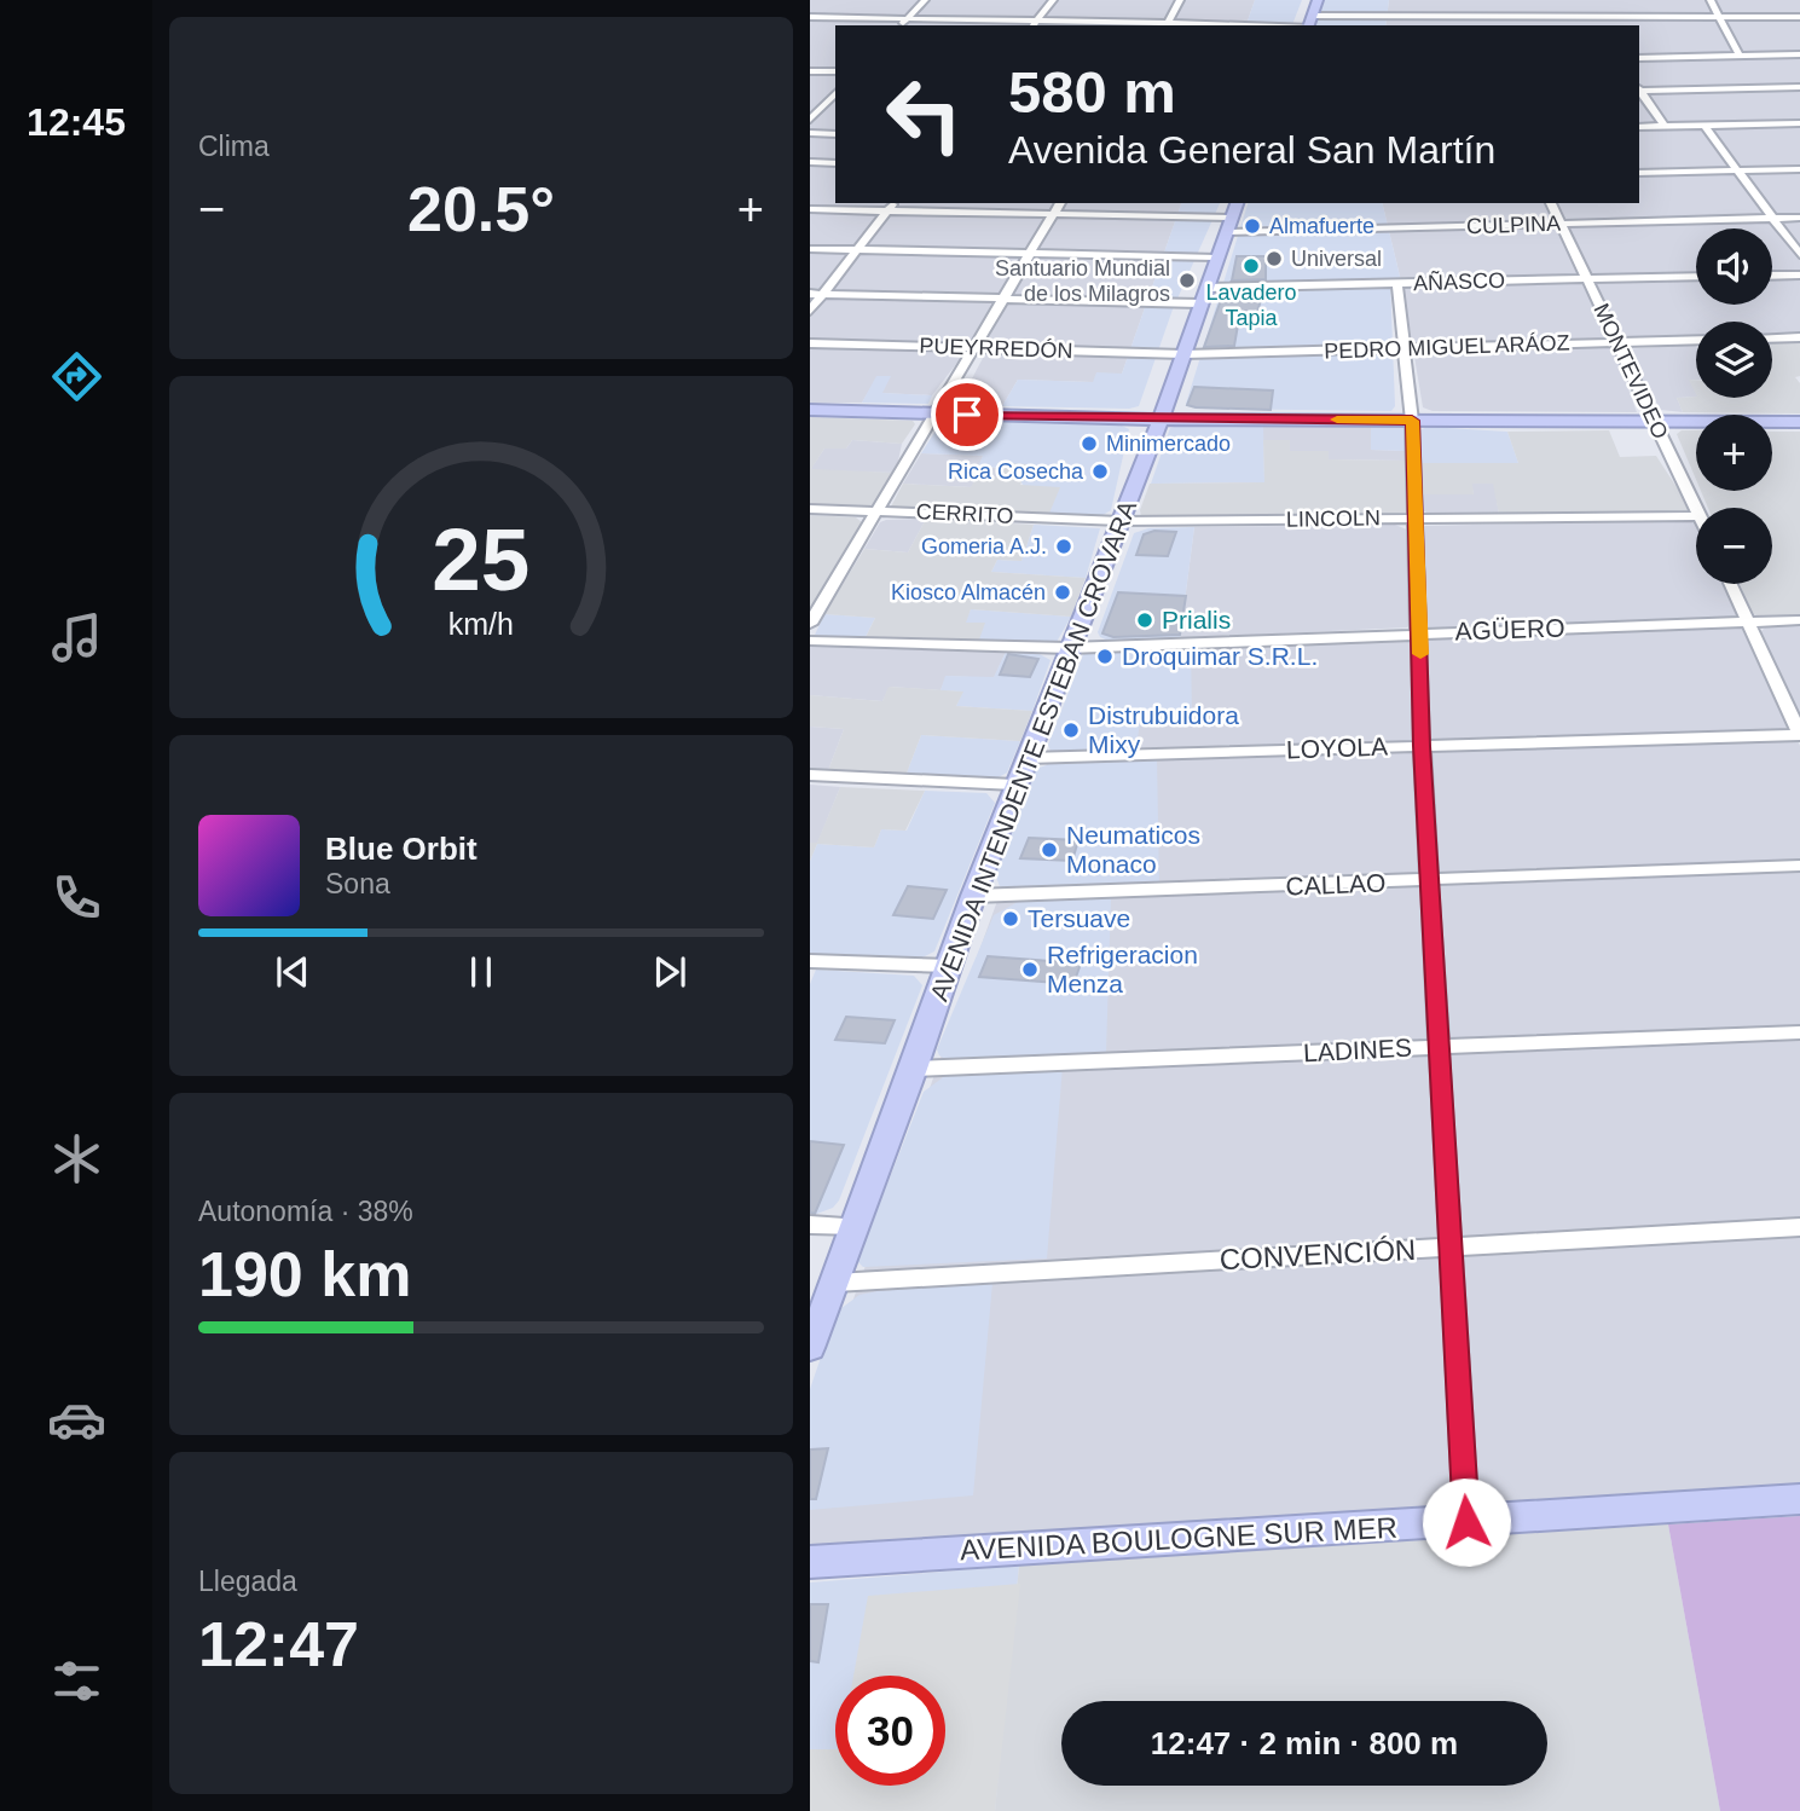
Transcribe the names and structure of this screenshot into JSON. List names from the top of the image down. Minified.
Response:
{"streets":{"main road":["AVENIDA INTENDENTE ESTEBAN CROVARA","AVENIDA BOULOGNE SUR MER"],"street":["CULPINA","AÑASCO","PEDRO MIGUEL ARÁOZ","PUEYRREDÓN","MONTEVIDEO","CERRITO","LINCOLN","AGÜERO","LOYOLA","CALLAO","LADINES","CONVENCIÓN"]},"crossings":[["CULPINA","MONTEVIDEO"],["CULPINA","AVENIDA INTENDENTE ESTEBAN CROVARA"],["AÑASCO","MONTEVIDEO"],["AÑASCO","AVENIDA INTENDENTE ESTEBAN CROVARA"],["PEDRO MIGUEL ARÁOZ","PUEYRREDÓN"],["PEDRO MIGUEL ARÁOZ","MONTEVIDEO"],["PEDRO MIGUEL ARÁOZ","AVENIDA INTENDENTE ESTEBAN CROVARA"],["PUEYRREDÓN","AVENIDA INTENDENTE ESTEBAN CROVARA"],["CERRITO","LINCOLN"],["CERRITO","AVENIDA INTENDENTE ESTEBAN CROVARA"],["LINCOLN","AVENIDA INTENDENTE ESTEBAN CROVARA"],["AGÜERO","AVENIDA INTENDENTE ESTEBAN CROVARA"],["LOYOLA","AVENIDA INTENDENTE ESTEBAN CROVARA"],["AVENIDA INTENDENTE ESTEBAN CROVARA","CALLAO"],["AVENIDA INTENDENTE ESTEBAN CROVARA","LADINES"],["AVENIDA INTENDENTE ESTEBAN CROVARA","CONVENCIÓN"]],"places":["Almafuerte","Universal","Lavadero Tapia","Santuario Mundial de los Milagros","Minimercado","Rica Cosecha","Gomeria A.J.","Kiosco Almacén","Prialis","Droquimar S.R.L.","Distrubuidora Mixy","Neumaticos Monaco","Tersuave","Refrigeracion Menza"],"page":{"tabs":"12:45","tile":["Clima",["Autonomía · 38%","190 km"],["Llegada","12:47"]],"turn":["580 m","Avenida General San Martín"],"heat":["−","20.5°","+"],"map_buttons":["+","−"],"song":["Blue Orbit","Sona"],"limit":"30","trip":"12:47 · 2 min · 800 m","gauge":["25","km/h"]}}
